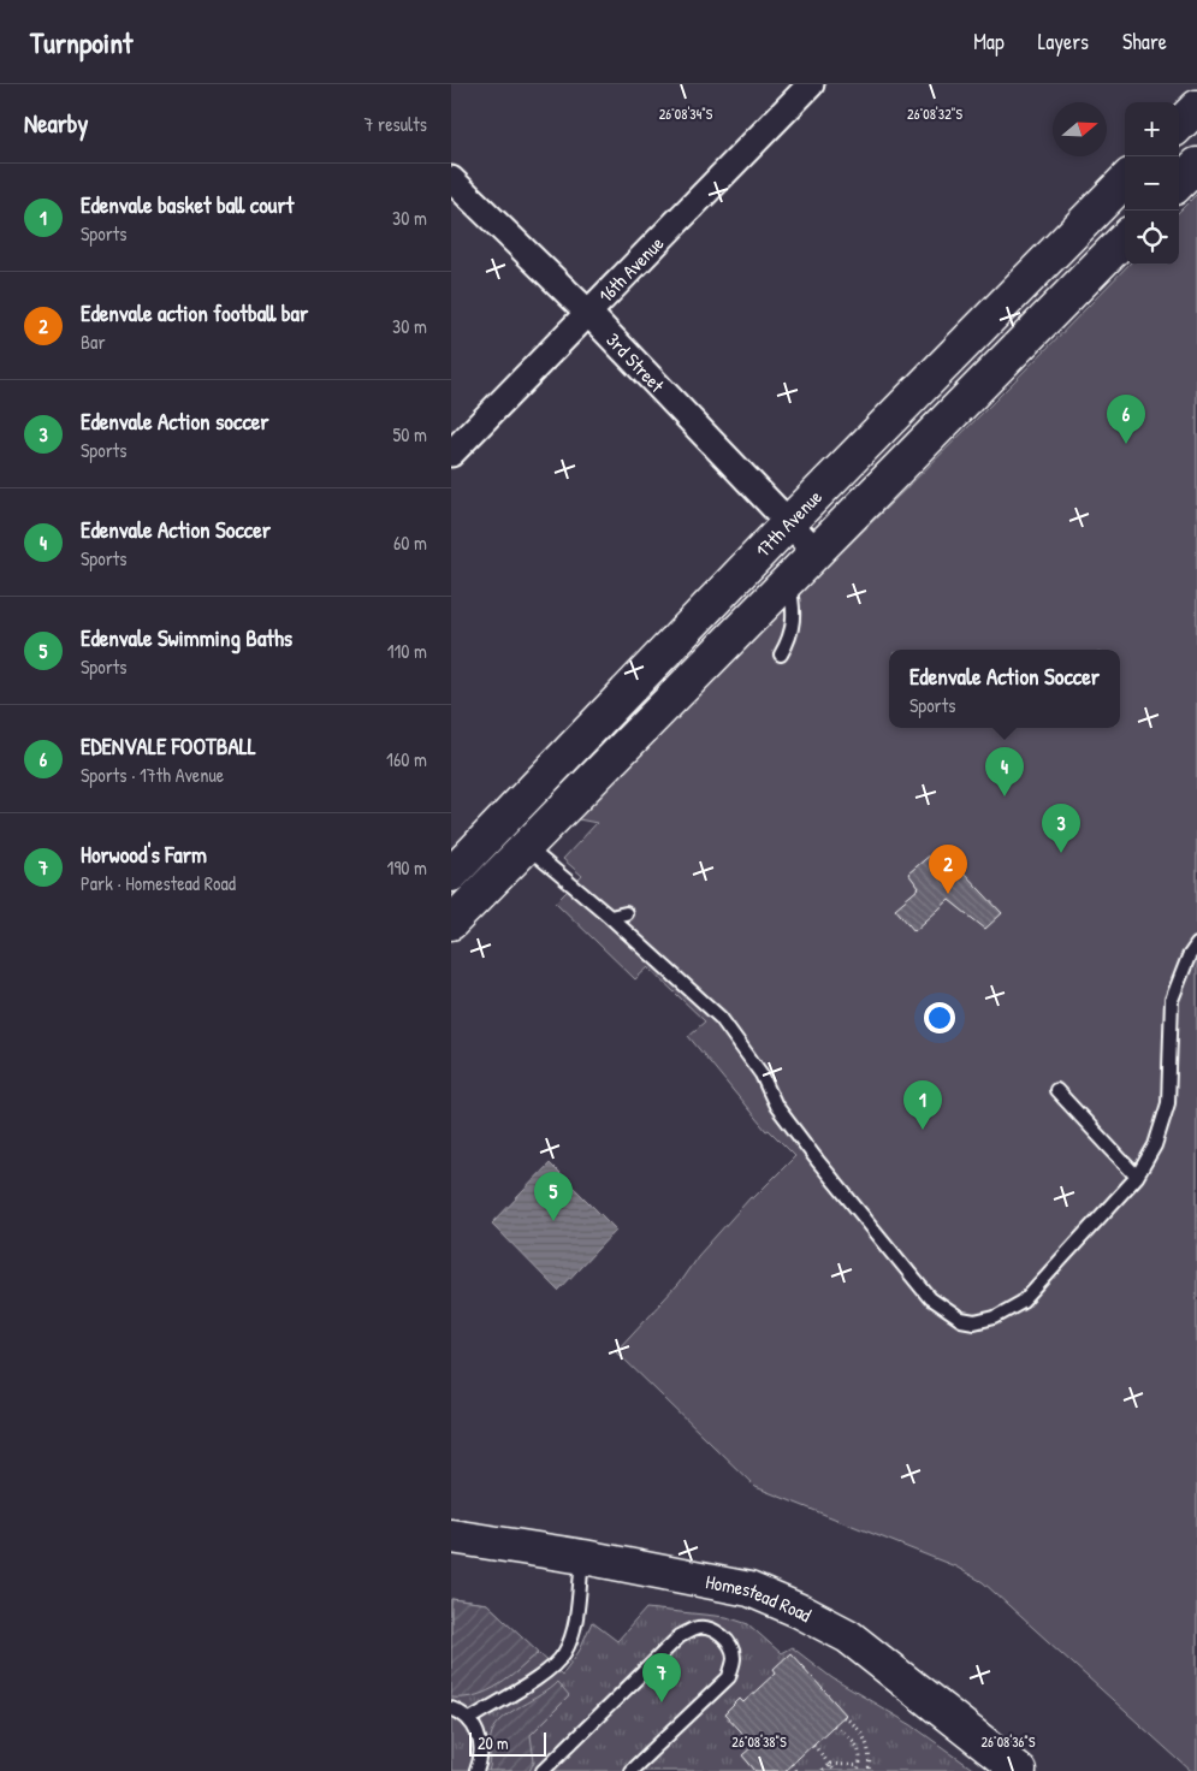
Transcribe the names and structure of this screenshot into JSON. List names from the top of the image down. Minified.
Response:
{"streets":{"main road":["17th Avenue","Homestead Road"],"street":["16th Avenue","3rd Street"]},"crossings":[["16th Avenue","3rd Street"],["3rd Street","17th Avenue"]],"scale_bar":"20 m","north":"right","page":{"header":"Turnpoint","nav":["Map","Layers","Share"],"heading":["Nearby","7 results"],"map_buttons":["+","−"],"list":[{"mark":"1","name":"Edenvale basket ball court","note":"Sports","value":"30 m"},{"mark":"2","name":"Edenvale action football bar","note":"Bar","value":"30 m"},{"mark":"3","name":"Edenvale Action soccer","note":"Sports","value":"50 m"},{"mark":"4","name":"Edenvale Action Soccer","note":"Sports","value":"60 m"},{"mark":"5","name":"Edenvale Swimming Baths","note":"Sports","value":"110 m"},{"mark":"6","name":"EDENVALE FOOTBALL","note":"Sports · 17th Avenue","value":"160 m"},{"mark":"7","name":"Horwood's Farm","note":"Park · Homestead Road","value":"190 m"}],"pins":["6","4","3","2","1","5","7"],"popup":["Edenvale Action Soccer","Sports"],"scale":"20 m"},"coordinates":["26°08'34\"S","26°08'32\"S","26°08'38\"S","26°08'36\"S"]}
